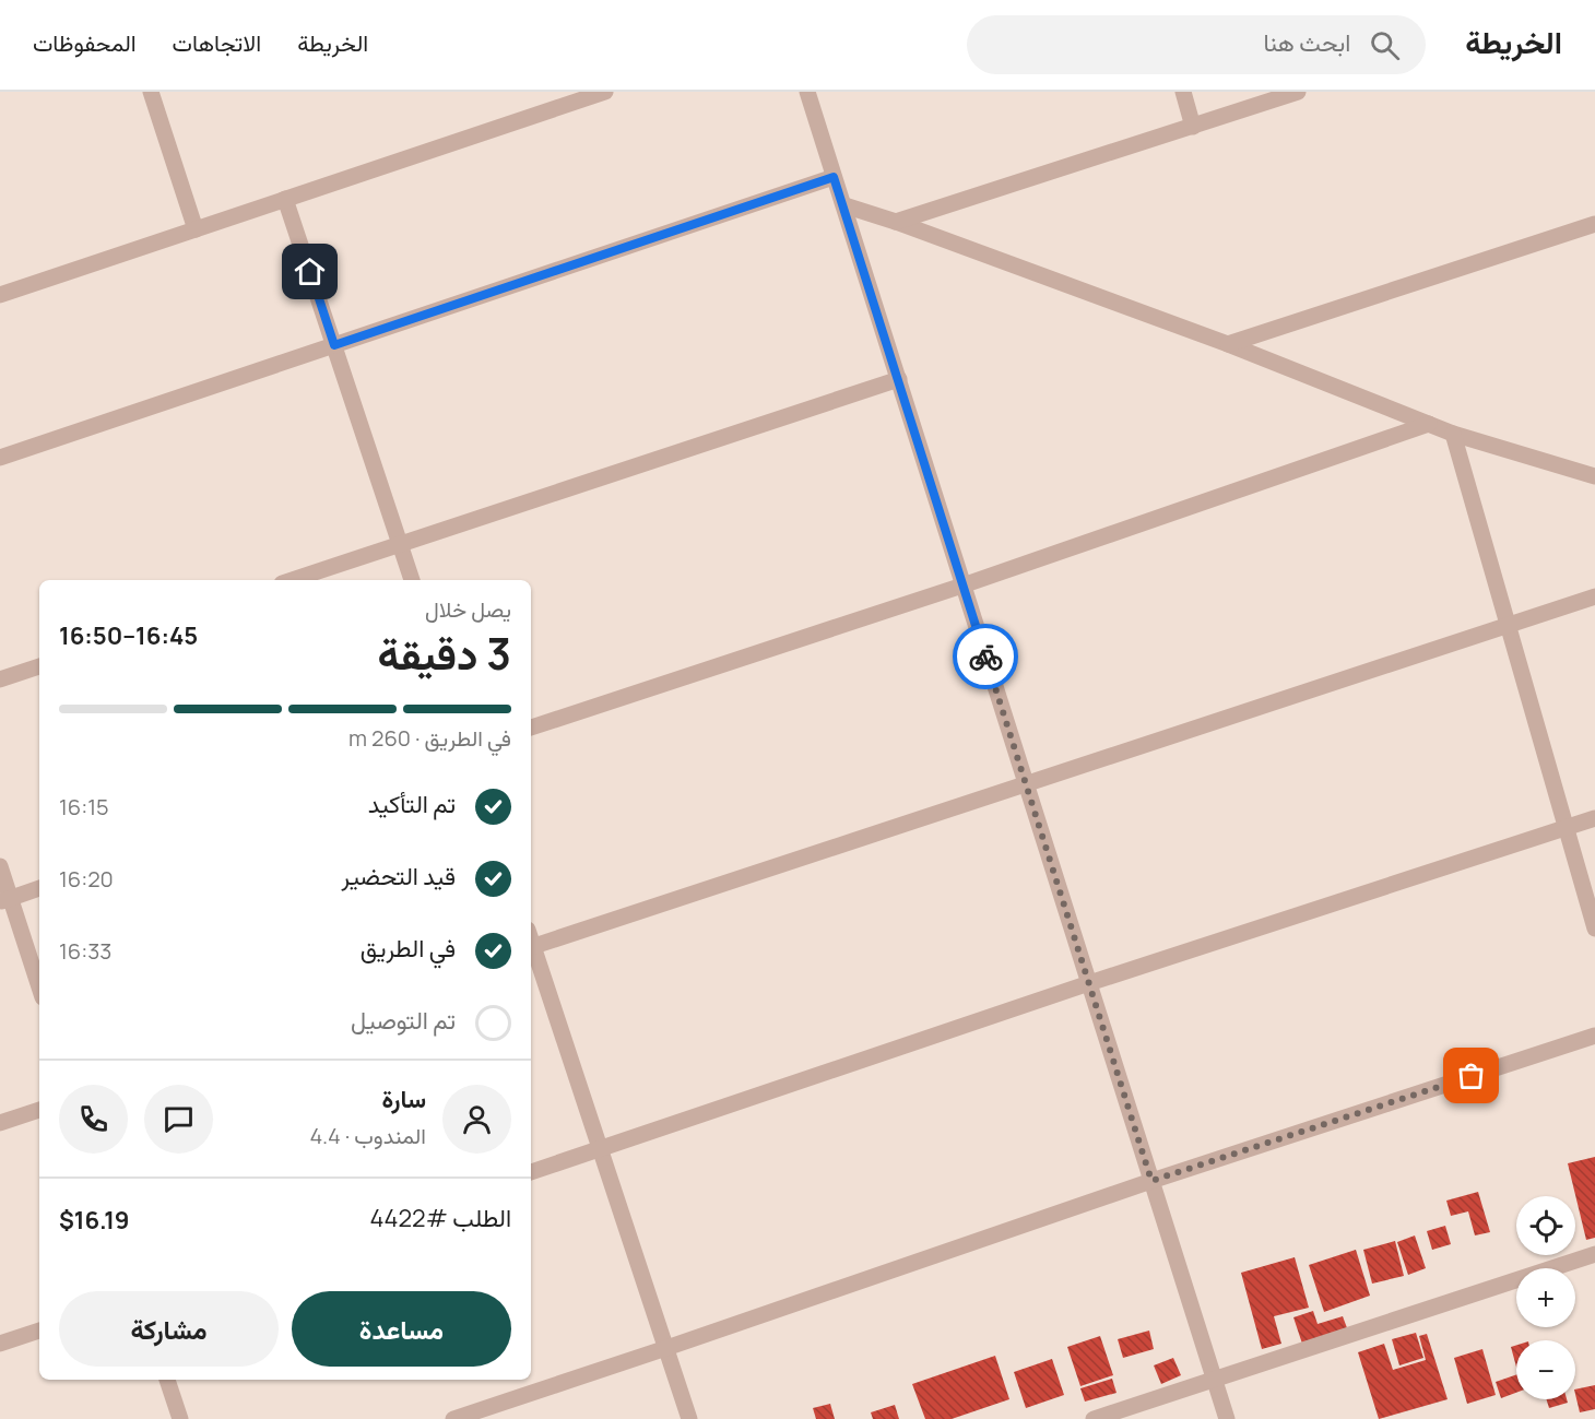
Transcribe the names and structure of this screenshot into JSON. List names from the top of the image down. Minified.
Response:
{"page":{"header":"الخريطة","search":"ابحث هنا","nav":["الخريطة","الاتجاهات","المحفوظات"],"heading":["3 دقيقة","يصل خلال","16:45–16:50"],"panel":["سارة","المندوب · 4.4","الطلب #4422","$16.19"],"bar":"في الطريق · 260 m","list":[["تم التأكيد","16:15"],["قيد التحضير","16:20"],["في الطريق","16:33"],"تم التوصيل"],"map_buttons":["+","−"],"buttons":["مساعدة","مشاركة"]}}
